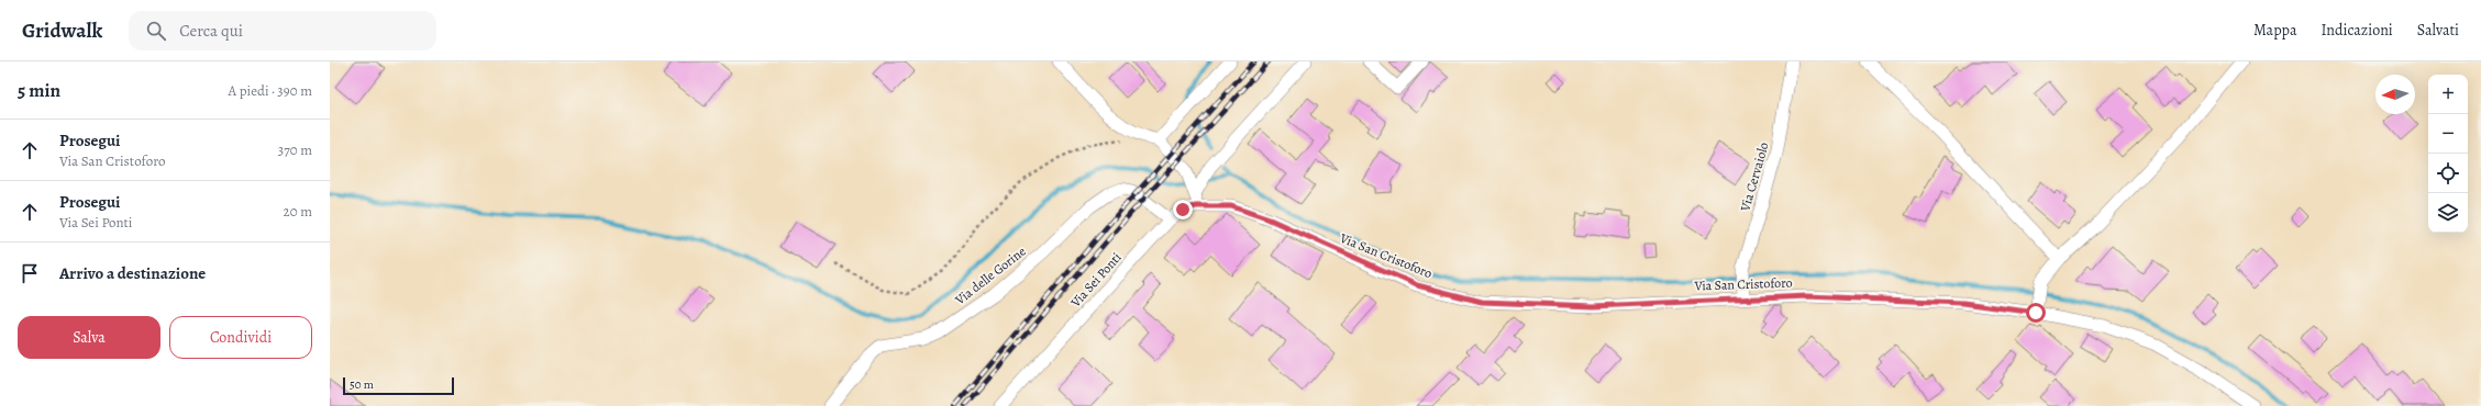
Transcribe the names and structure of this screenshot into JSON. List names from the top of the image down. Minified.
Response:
{"streets":{"street":["Via Cervaiolo","Via San Cristoforo","Via delle Gorine","Via Sei Ponti"]},"crossings":[["Via Cervaiolo","Via San Cristoforo"],["Via San Cristoforo","Via Sei Ponti"],["Via delle Gorine","Via Sei Ponti"]],"scale_bar":"50 m","north":"left","page":{"header":"Gridwalk","search":"Cerca qui","nav":["Mappa","Indicazioni","Salvati"],"heading":["5 min","A piedi · 390 m"],"map_buttons":["+","−"],"list":[["Prosegui","Via San Cristoforo","370 m"],["Prosegui","Via Sei Ponti","20 m"],"Arrivo a destinazione"],"buttons":["Salva","Condividi"],"scale":"50 m"}}
